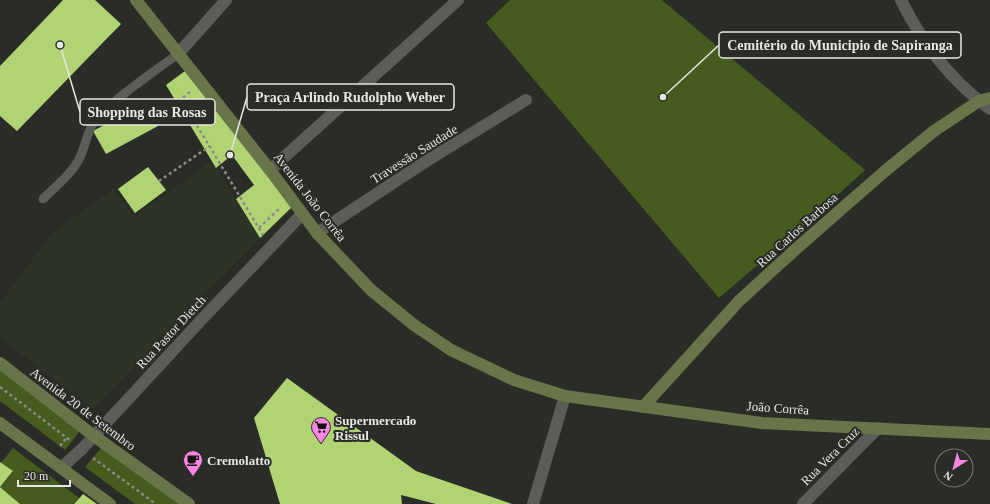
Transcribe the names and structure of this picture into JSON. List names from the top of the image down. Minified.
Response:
{"streets":{"main road":["Avenida João Corrêa","Rua Carlos Barbosa","João Corrêa","Avenida 20 de Setembro"],"street":["Travessão Saudade","Rua Pastor Dietch","Rua Vera Cruz"]},"crossings":[["Travessão Saudade","Avenida João Corrêa"],["Avenida João Corrêa","Rua Pastor Dietch"],["Avenida João Corrêa","João Corrêa"],["Rua Carlos Barbosa","João Corrêa"],["Rua Pastor Dietch","Avenida 20 de Setembro"],["João Corrêa","Rua Vera Cruz"]],"places":{"other":["Shopping das Rosas","Cemitério do Municipio de Sapiranga","Praça Arlindo Rudolpho Weber"],"supermarket":["Supermercado Rissul"],"cafe":["Cremolatto"]},"scale_bar":"20 m","north":"bottom left"}
